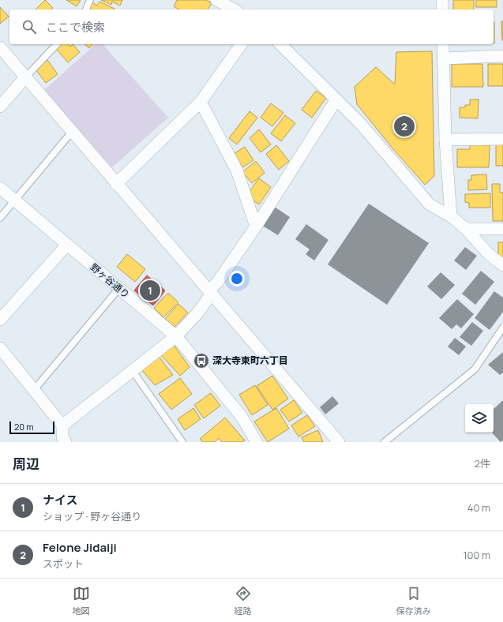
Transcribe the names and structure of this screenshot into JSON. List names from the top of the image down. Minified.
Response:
{"streets":{"street":["野ヶ谷通り"]},"places":{"bus stop":["深大寺東町六丁目"]},"scale_bar":"20 m","page":{"search":"ここで検索","pins":["2","1"],"scale":"20 m","heading":["周辺","2件"],"list":[{"mark":"1","name":"ナイス","note":"ショップ · 野ヶ谷通り","value":"40 m"},{"mark":"2","name":"Felone Jidaiji","note":"スポット","value":"100 m"}],"nav":["地図","経路","保存済み"]}}
